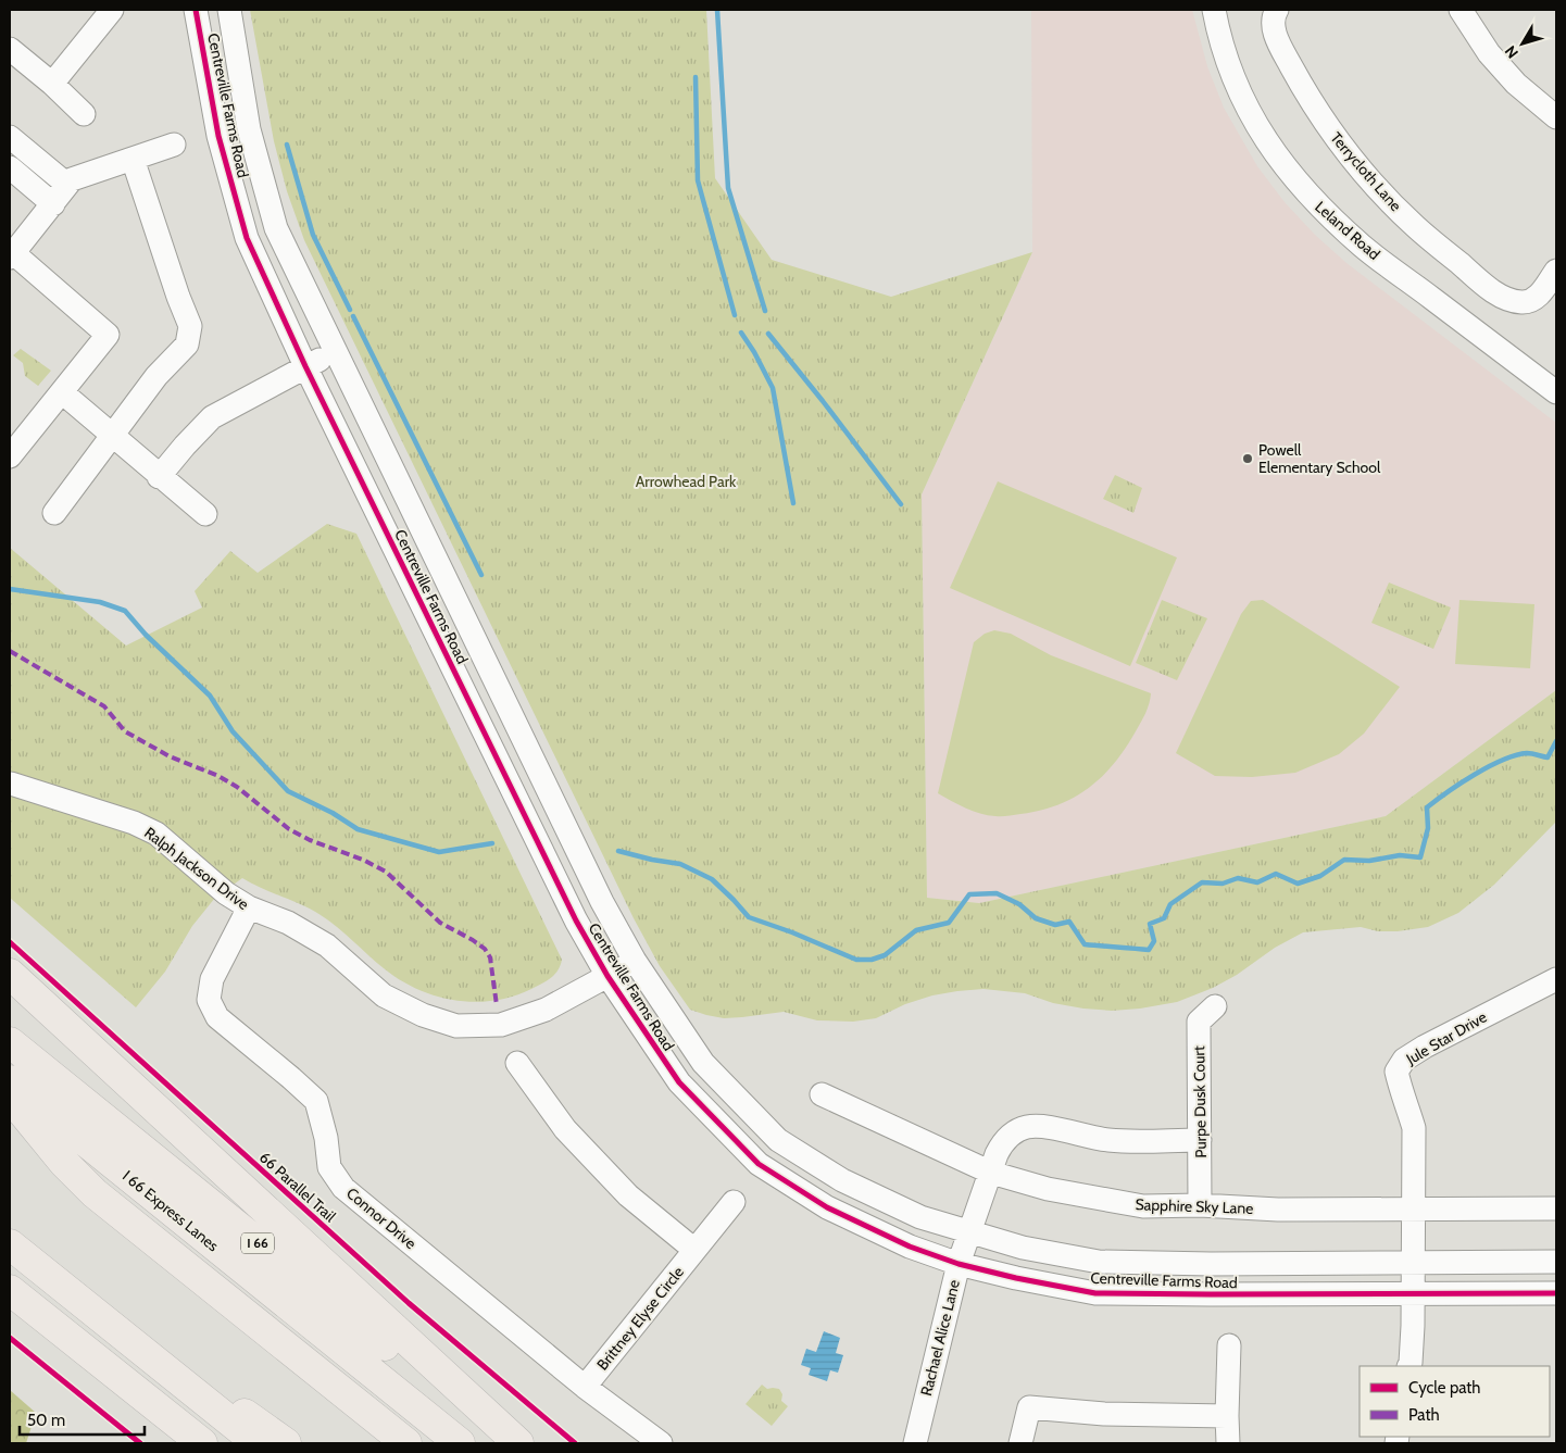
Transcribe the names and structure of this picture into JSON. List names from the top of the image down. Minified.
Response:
{"streets":{"highway":["I 66 Express Lanes","I 66"],"street":["Centreville Farms Road","Terrycloth Lane","Leland Road","Ralph Jackson Drive","Jule Star Drive","Purpe Dusk Court","Sapphire Sky Lane","Connor Drive","Brittney Elyse Circle","Rachael Alice Lane"],"cycle path":["66 Parallel Trail"]},"crossings":[["Centreville Farms Road","Ralph Jackson Drive"],["Centreville Farms Road","Jule Star Drive"],["Centreville Farms Road","Rachael Alice Lane"],["Ralph Jackson Drive","Connor Drive"],["Jule Star Drive","Sapphire Sky Lane"],["Purpe Dusk Court","Sapphire Sky Lane"],["Purpe Dusk Court","Rachael Alice Lane"],["Sapphire Sky Lane","Rachael Alice Lane"],["Connor Drive","Brittney Elyse Circle"]],"parks":["Arrowhead Park"],"places":["Powell Elementary School"],"legend":["Cycle path","Path"],"scale_bar":"50 m","north":"bottom left"}
